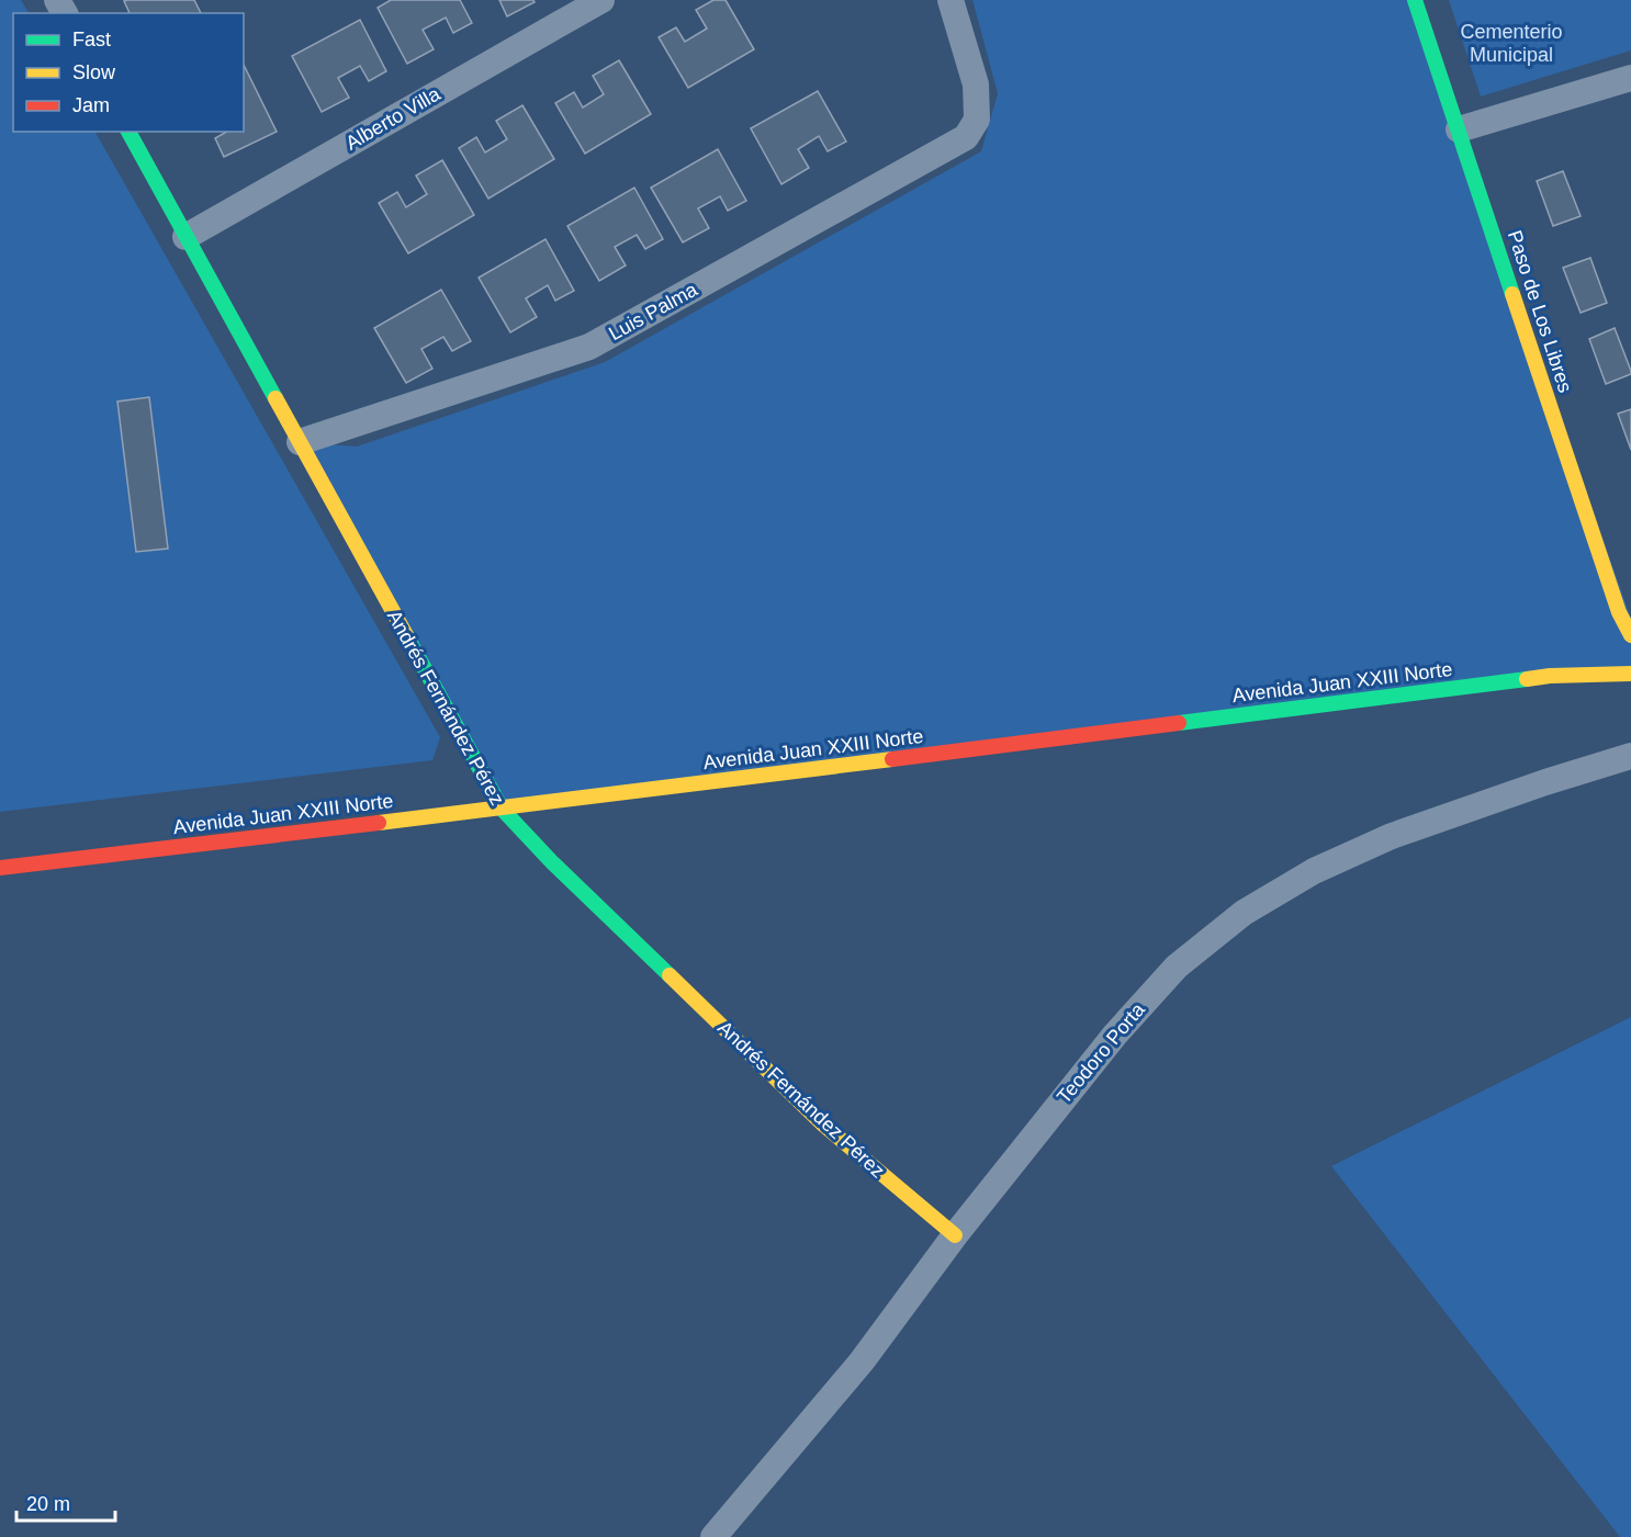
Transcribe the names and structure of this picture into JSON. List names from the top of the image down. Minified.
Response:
{"streets":{"street":["Alberto Villa","Luis Palma","Paso de Los Libres","Avenida Juan XXIII Norte","Andrés Fernández Pérez","Teodoro Porta"]},"crossings":[["Alberto Villa","Andrés Fernández Pérez"],["Luis Palma","Andrés Fernández Pérez"],["Avenida Juan XXIII Norte","Andrés Fernández Pérez"],["Andrés Fernández Pérez","Teodoro Porta"]],"parks":["Cementerio Municipal"],"legend":["Fast","Slow","Jam"],"scale_bar":"20 m"}
